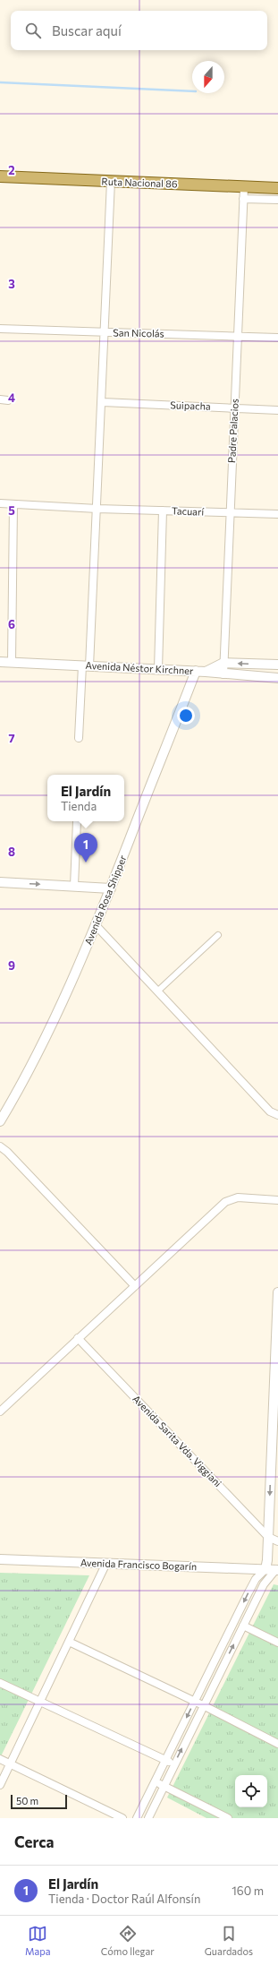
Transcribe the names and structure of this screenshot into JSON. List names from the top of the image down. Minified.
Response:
{"streets":{"main road":["Ruta Nacional 86"],"street":["San Nicolás","Suipacha","Padre Palacios","Tacuarí","Avenida Néstor Kirchner","Avenida Rosa Shipper","Avenida Sarita Vda. Viggiani","Avenida Francisco Bogarín"]},"crossings":[["Ruta Nacional 86","Padre Palacios"],["San Nicolás","Padre Palacios"],["Suipacha","Padre Palacios"],["Padre Palacios","Tacuarí"],["Padre Palacios","Avenida Néstor Kirchner"],["Avenida Néstor Kirchner","Avenida Rosa Shipper"]],"scale_bar":"50 m","north":"bottom","page":{"search":"Buscar aquí","popup":["El Jardín","Tienda"],"pins":"1","scale":"50 m","heading":"Cerca","list":[{"mark":"1","name":"El Jardín","note":"Tienda · Doctor Raúl Alfonsín","value":"160 m"}],"nav":["Mapa","Cómo llegar","Guardados"]},"grid":{"rows":["2","3","4","5","6","7","8","9"]}}
